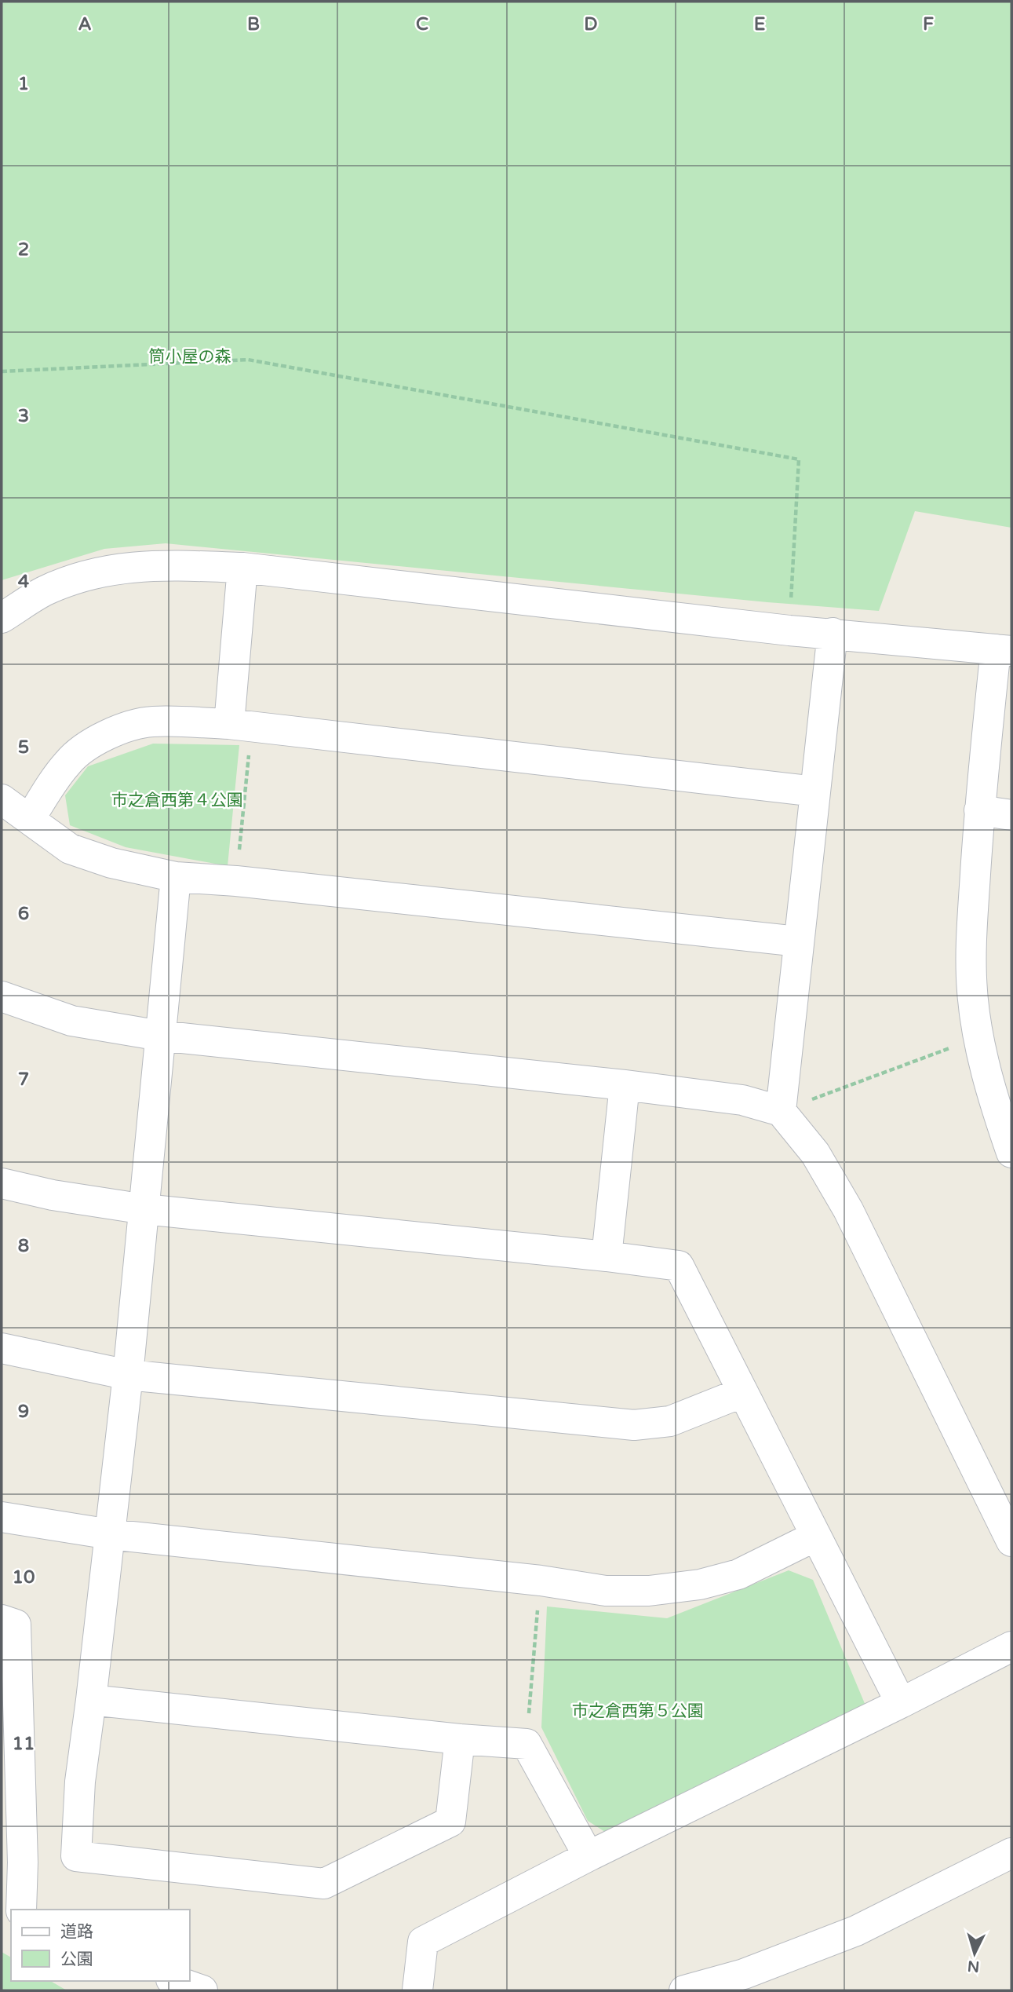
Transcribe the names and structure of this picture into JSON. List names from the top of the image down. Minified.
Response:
{"parks":["筒小屋の森","市之倉西第４公園","市之倉西第５公園"],"legend":["道路","公園"],"north":"bottom","grid":{"columns":["A","B","C","D","E","F"],"rows":["1","2","3","4","5","6","7","8","9","10","11"]}}
